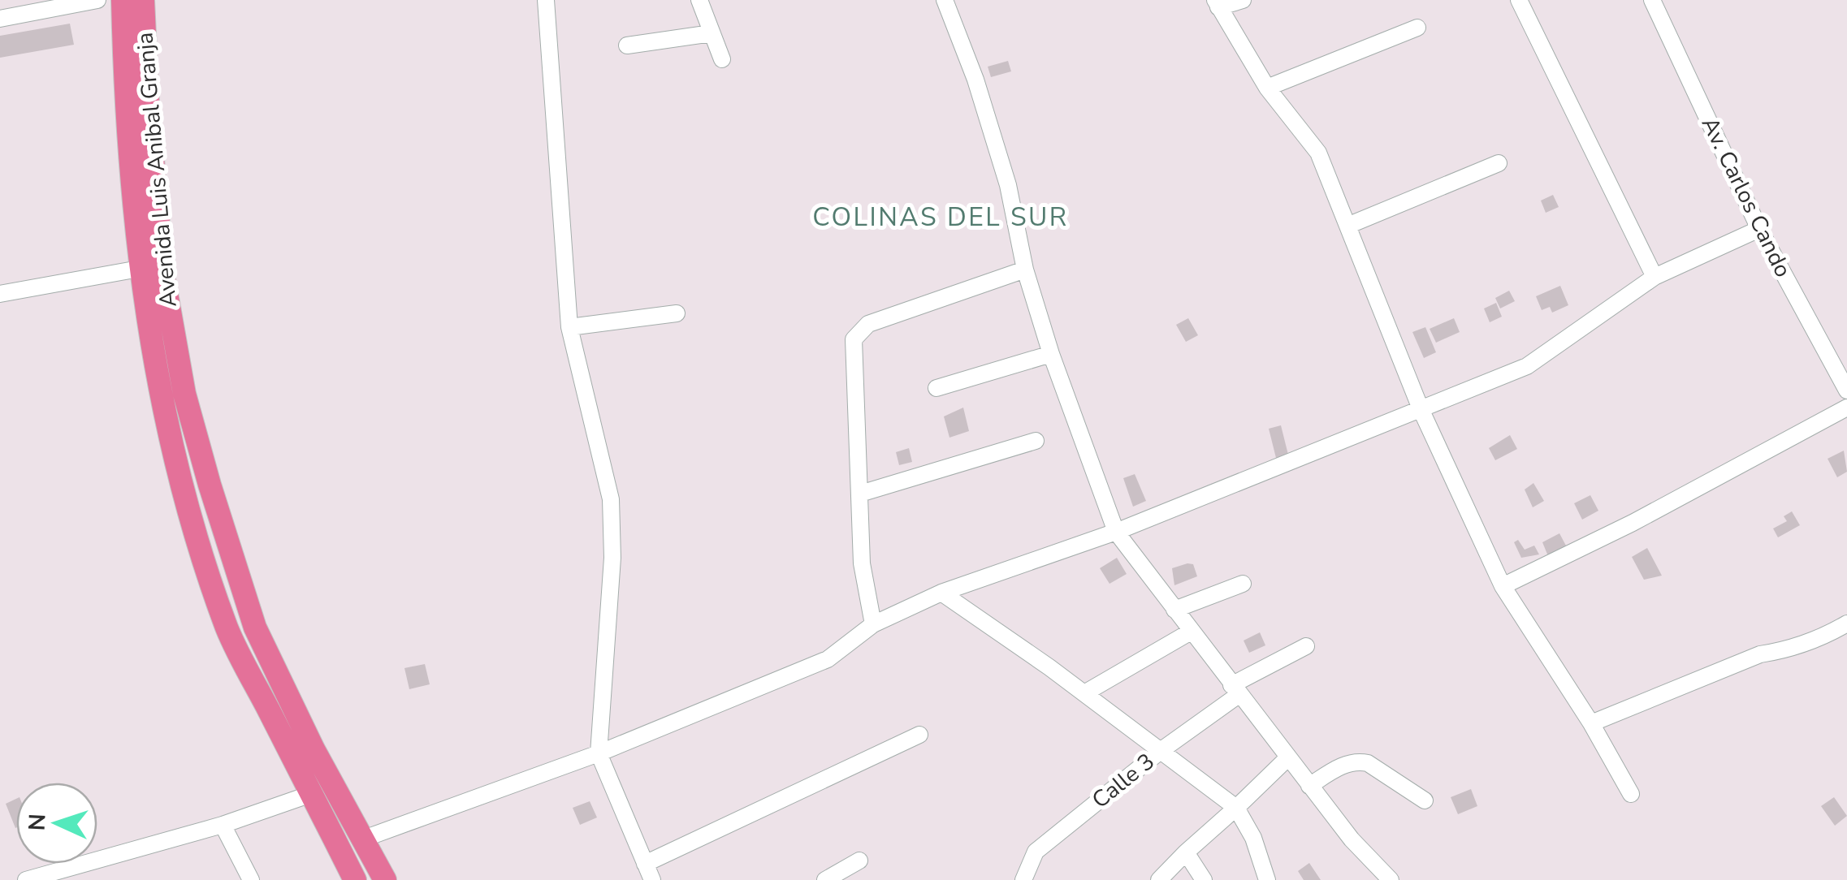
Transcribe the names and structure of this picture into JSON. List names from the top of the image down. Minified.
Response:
{"streets":{"main road":["Avenida Luis Anibal Granja"],"street":["Av. Carlos Cando","Calle 3"]},"districts":["COLINAS DEL SUR"],"north":"left"}
